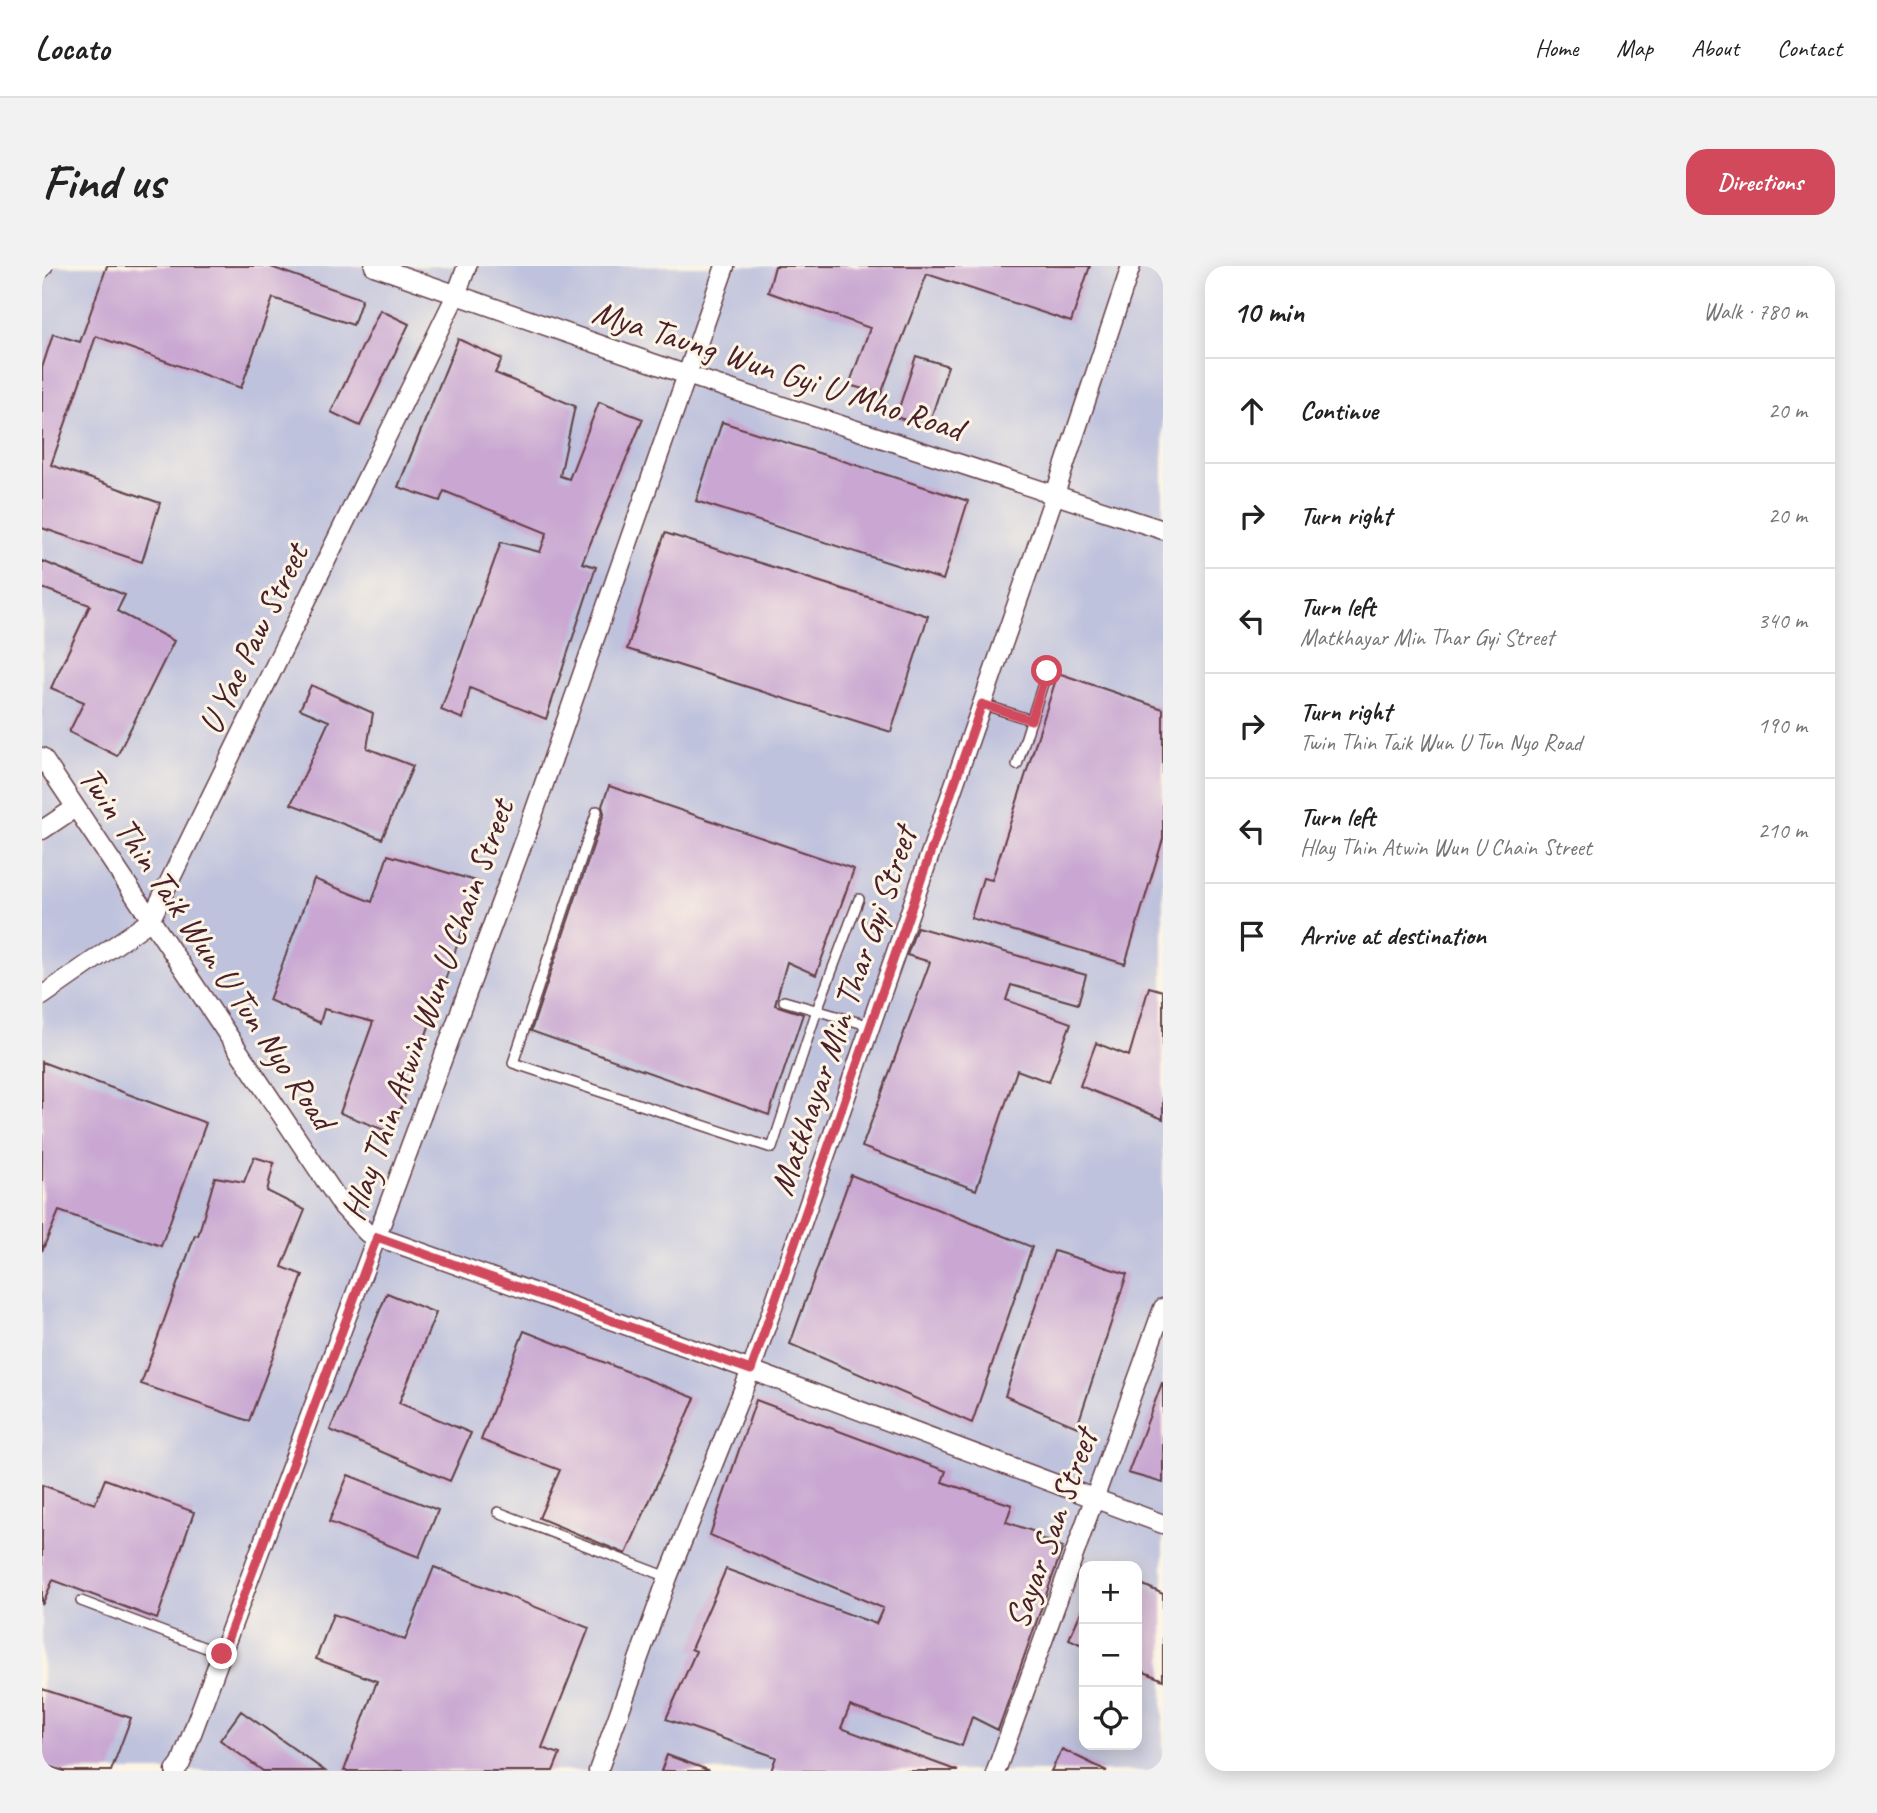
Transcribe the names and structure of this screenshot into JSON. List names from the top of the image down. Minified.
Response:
{"streets":{"street":["Mya Taung Wun Gyi U Mho Road","U Yae Paw Street","Twin Thin Taik Wun U Tun Nyo Road","Hlay Thin Atwin Wun U Chain Street","Matkhayar Min Thar Gyi Street","Sayar San Street"]},"crossings":[["Mya Taung Wun Gyi U Mho Road","U Yae Paw Street"],["Mya Taung Wun Gyi U Mho Road","Hlay Thin Atwin Wun U Chain Street"],["Mya Taung Wun Gyi U Mho Road","Matkhayar Min Thar Gyi Street"],["U Yae Paw Street","Twin Thin Taik Wun U Tun Nyo Road"],["Twin Thin Taik Wun U Tun Nyo Road","Hlay Thin Atwin Wun U Chain Street"],["Twin Thin Taik Wun U Tun Nyo Road","Matkhayar Min Thar Gyi Street"],["Twin Thin Taik Wun U Tun Nyo Road","Sayar San Street"]],"page":{"header":"Locato","nav":["Home","Map","About","Contact"],"buttons":"Directions","title":"Find us","heading":["10 min","Walk · 780 m"],"list":[["Continue","20 m"],["Turn right","20 m"],["Turn left","Matkhayar Min Thar Gyi Street","340 m"],["Turn right","Twin Thin Taik Wun U Tun Nyo Road","190 m"],["Turn left","Hlay Thin Atwin Wun U Chain Street","210 m"],"Arrive at destination"],"map_buttons":["+","−"]}}
